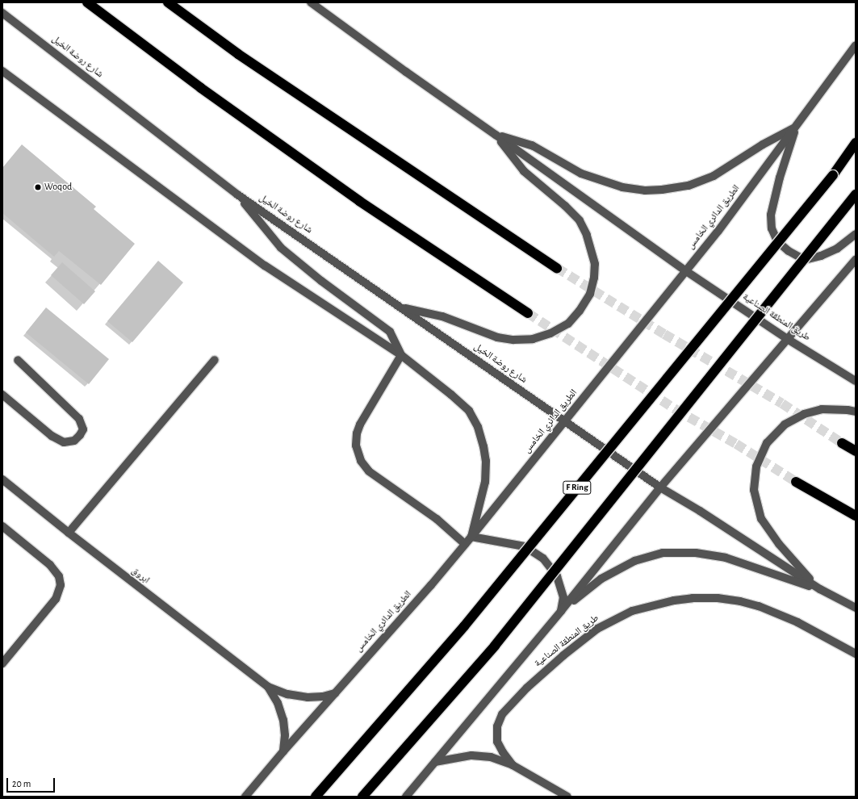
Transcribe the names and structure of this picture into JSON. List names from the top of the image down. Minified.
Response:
{"streets":{"highway":["F Ring"],"street":["شارع روضة الخيل","الطريق الدائري الخامس","طريق المنطقة الصناعية","ابروق"]},"crossings":[["شارع روضة الخيل","الطريق الدائري الخامس"],["الطريق الدائري الخامس","طريق المنطقة الصناعية"],["الطريق الدائري الخامس","ابروق"]],"places":["Woqod"],"scale_bar":"20 m"}
